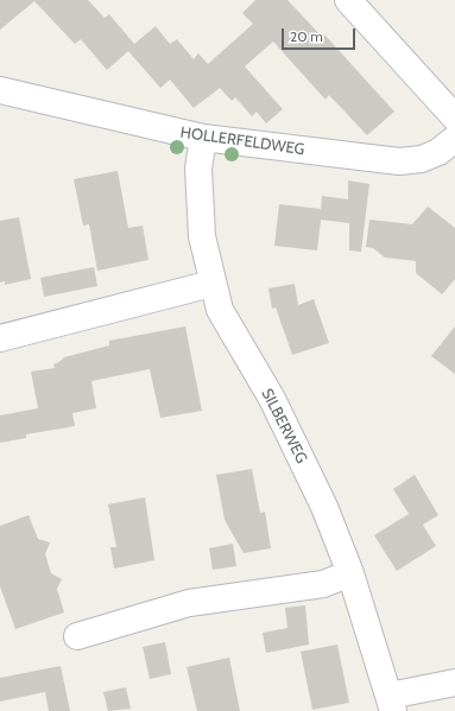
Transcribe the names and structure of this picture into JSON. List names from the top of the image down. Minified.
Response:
{"streets":{"street":["HOLLERFELDWEG","SILBERWEG"]},"crossings":[["HOLLERFELDWEG","SILBERWEG"]],"scale_bar":"20 m"}
